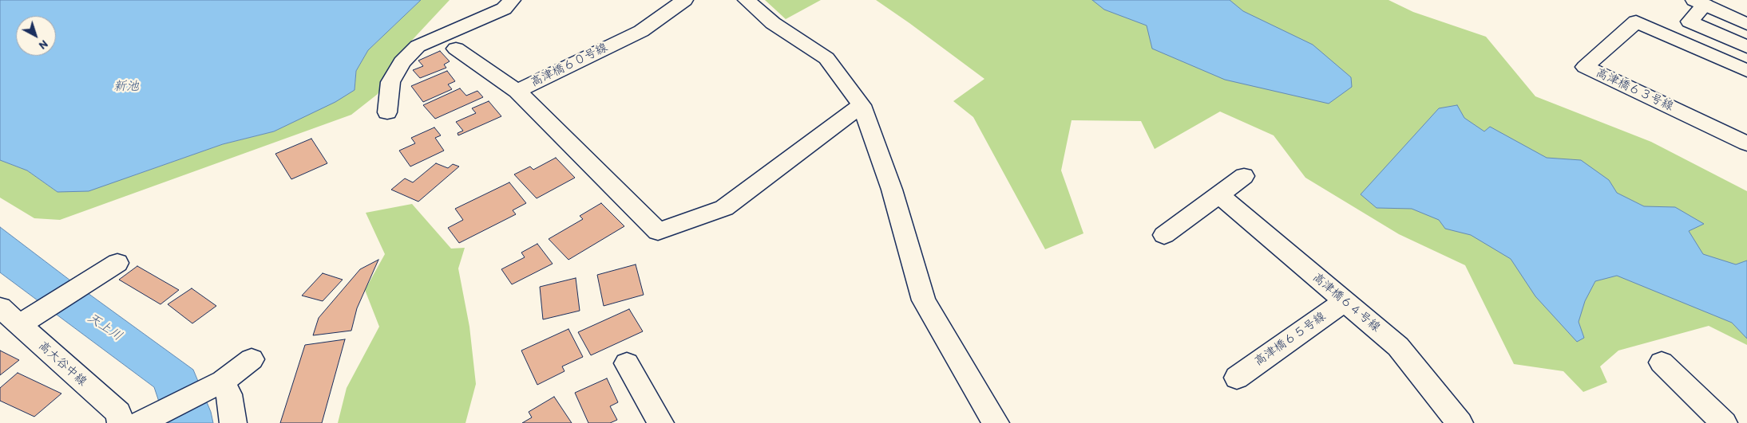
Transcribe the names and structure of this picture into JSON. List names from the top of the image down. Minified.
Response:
{"streets":{"street":["高津橋６０号線","高津橋６３号線","高津橋６４号線","高津橋６５号線","高大谷中線"]},"crossings":[["高津橋６４号線","高津橋６５号線"]],"water":["新池","天上川"],"north":"bottom right"}
